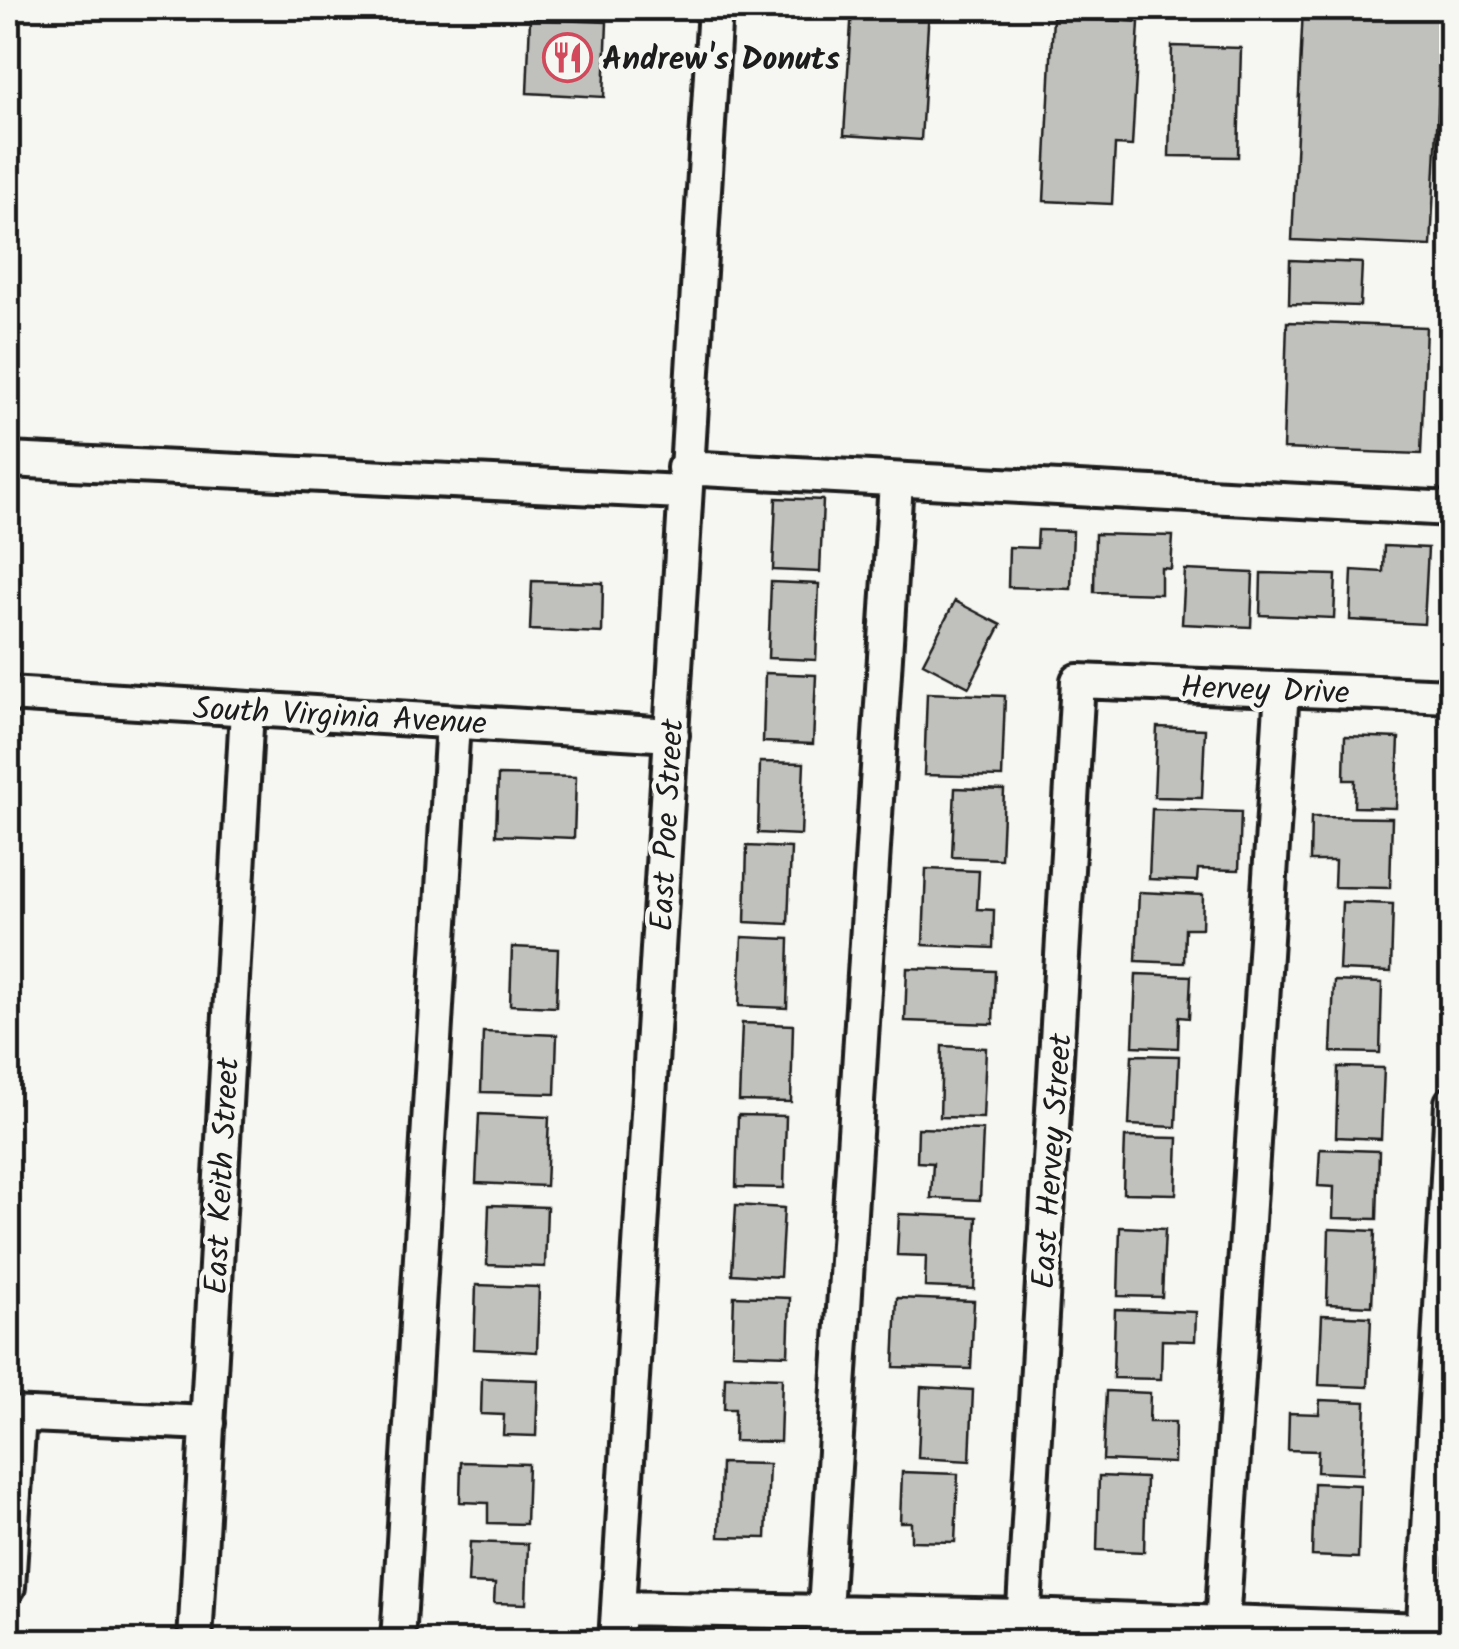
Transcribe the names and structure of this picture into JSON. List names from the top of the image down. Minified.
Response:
{"streets":{"street":["Hervey Drive","South Virginia Avenue","East Poe Street","East Hervey Street","East Keith Street"]},"crossings":[["Hervey Drive","East Hervey Street"],["South Virginia Avenue","East Poe Street"],["South Virginia Avenue","East Keith Street"]],"places":{"restaurant":["Andrew's Donuts"]}}
